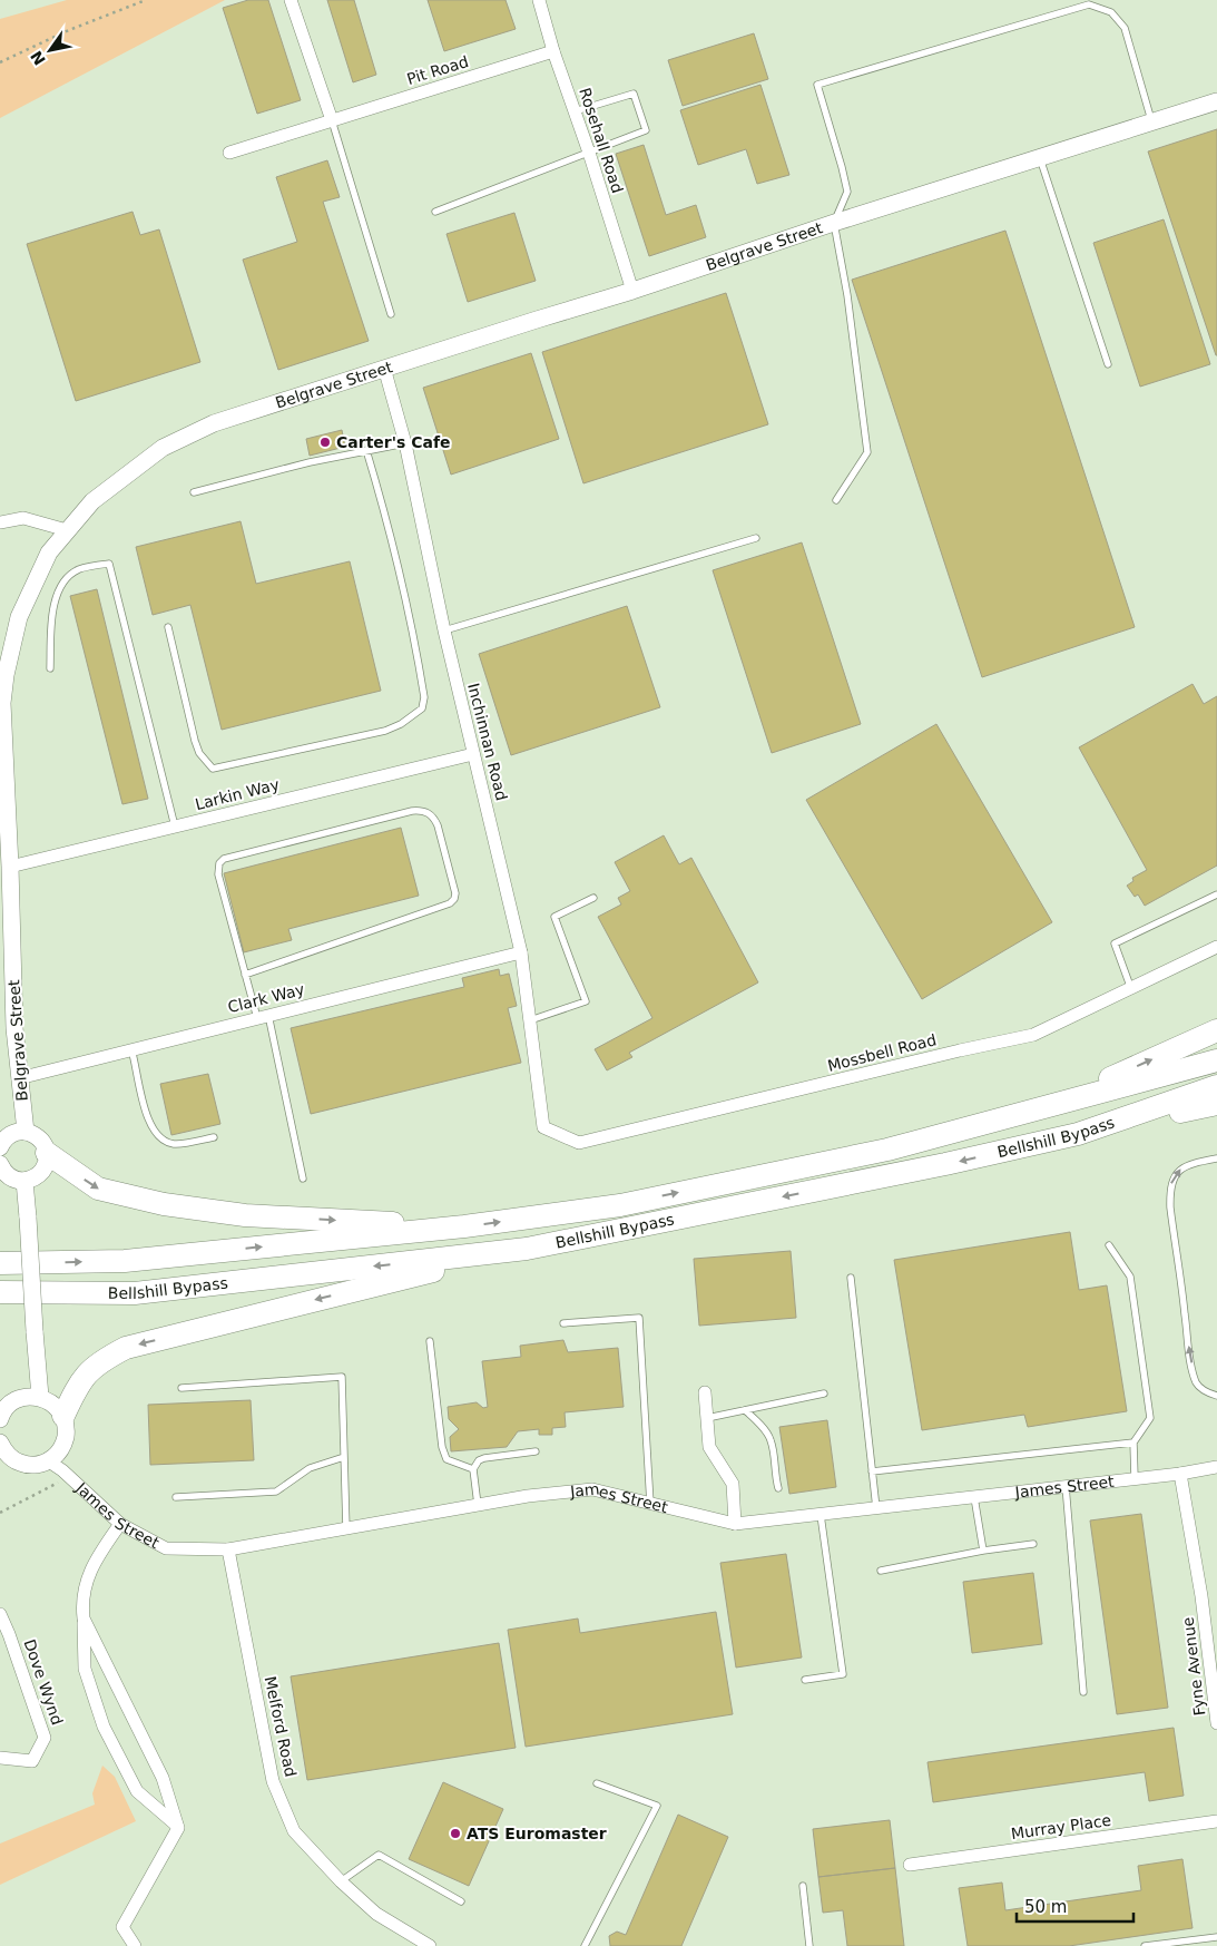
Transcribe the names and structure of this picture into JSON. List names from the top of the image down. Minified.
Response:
{"streets":{"highway":["Bellshill Bypass"],"street":["Pit Road","Rosehall Road","Belgrave Street","Inchinnan Road","Larkin Way","Clark Way","Mossbell Road","James Street","Fyne Avenue","Dove Wynd","Melford Road","Murray Place"]},"crossings":[["Pit Road","Rosehall Road"],["Rosehall Road","Belgrave Street"],["Belgrave Street","Inchinnan Road"],["Belgrave Street","Larkin Way"],["Belgrave Street","Clark Way"],["Inchinnan Road","Larkin Way"],["Inchinnan Road","Clark Way"],["Inchinnan Road","Mossbell Road"],["James Street","Fyne Avenue"],["James Street","Melford Road"]],"places":["Carter's Cafe","ATS Euromaster"],"scale_bar":"50 m","north":"bottom left"}
